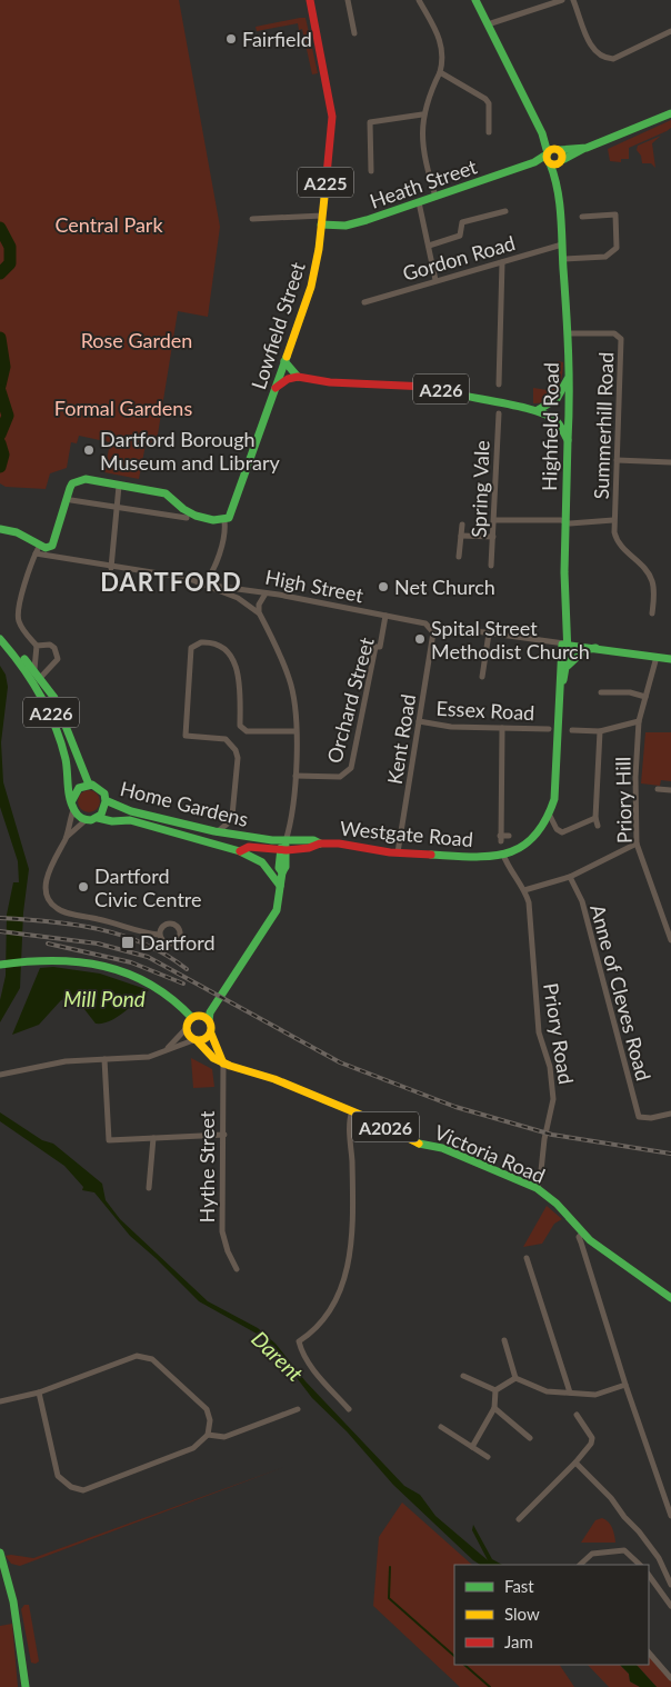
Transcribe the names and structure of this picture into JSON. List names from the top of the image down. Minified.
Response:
{"streets":{"main road":["A225","Heath Street","Lowfield Street","A226","Highfield Road","High Street","Home Gardens","Westgate Road","A2026","Victoria Road"],"street":["Gordon Road","Summerhill Road","Spring Vale","Orchard Street","Essex Road","Kent Road","Priory Hill","Anne of Cleves Road","Priory Road","Hythe Street"]},"crossings":[["Heath Street","Lowfield Street"],["Heath Street","Highfield Road"],["Gordon Road","Highfield Road"],["Lowfield Street","A226"],["Lowfield Street","High Street"],["A226","Highfield Road"],["A226","Home Gardens"],["Summerhill Road","Highfield Road"],["Summerhill Road","Spring Vale"],["Highfield Road","Westgate Road"],["High Street","Orchard Street"],["High Street","Kent Road"],["Essex Road","Kent Road"],["Kent Road","Westgate Road"],["Home Gardens","Westgate Road"],["Westgate Road","Priory Road"],["Priory Road","Victoria Road"],["A2026","Victoria Road"],["Victoria Road","Hythe Street"]],"districts":["DARTFORD"],"water":["Mill Pond","Darent"],"parks":["Central Park","Rose Garden","Formal Gardens"],"places":{"other":["Fairfield","Dartford Borough Museum and Library","Net Church","Spital Street Methodist Church","Dartford Civic Centre"],"transit":["Dartford"]},"legend":["Fast","Slow","Jam"]}
